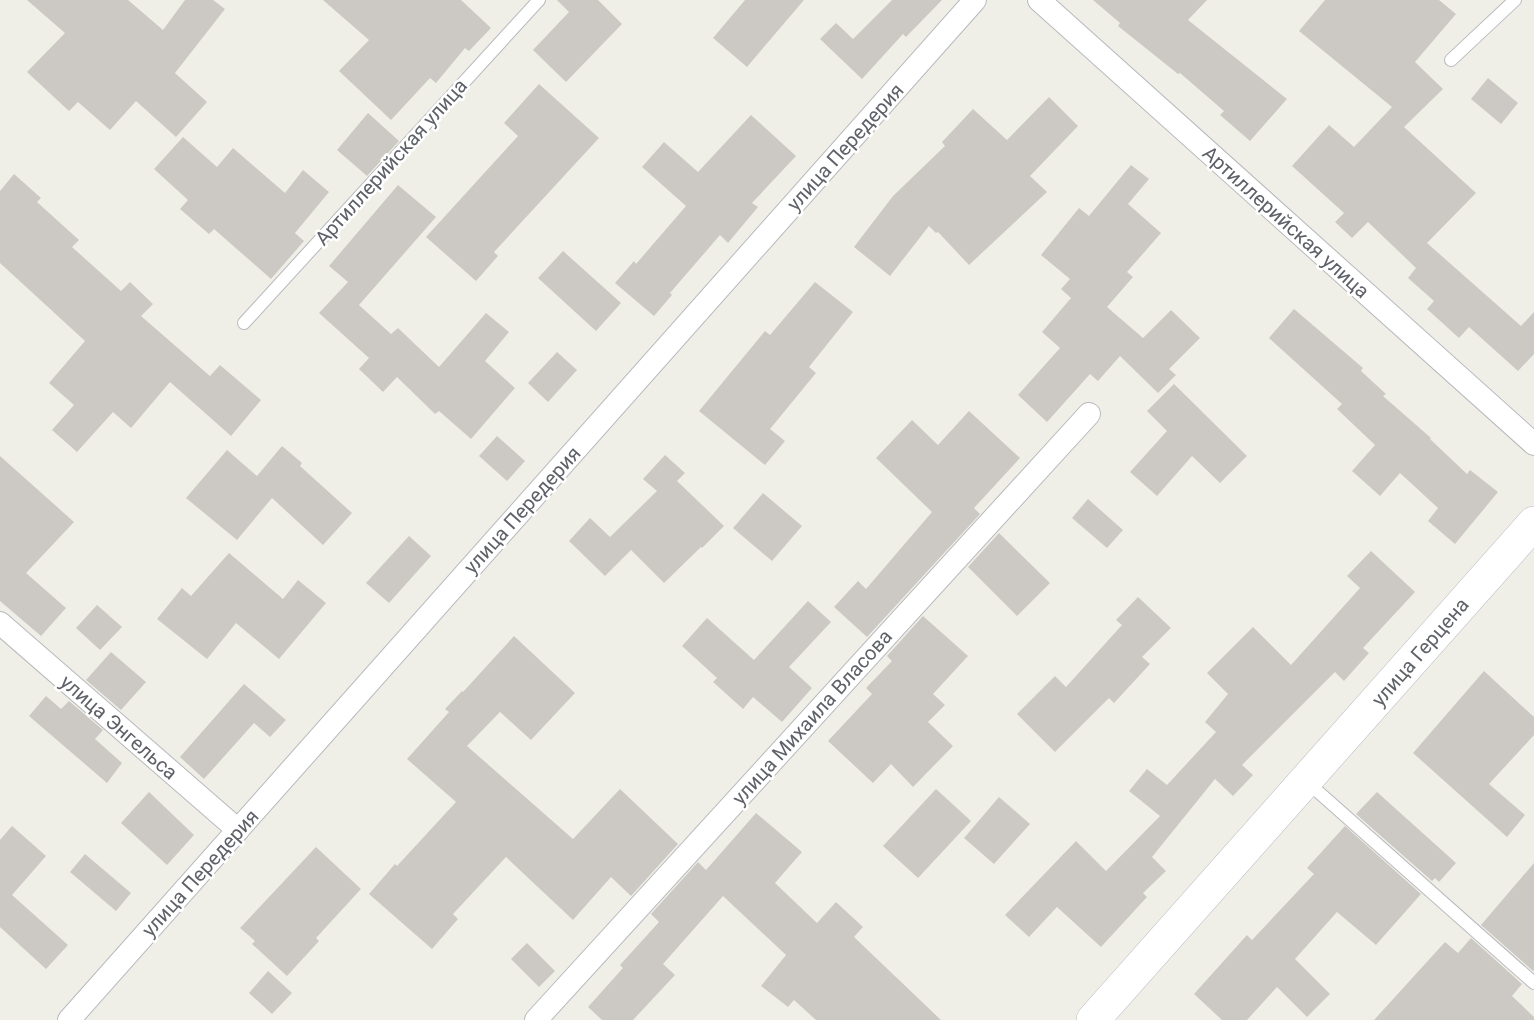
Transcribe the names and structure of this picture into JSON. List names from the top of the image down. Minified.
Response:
{"streets":{"street":["улица Передерия","Артиллерийская улица","улица Герцена","улица Михаила Власова","улица Энгельса"]},"crossings":[["улица Передерия","улица Энгельса"]]}
